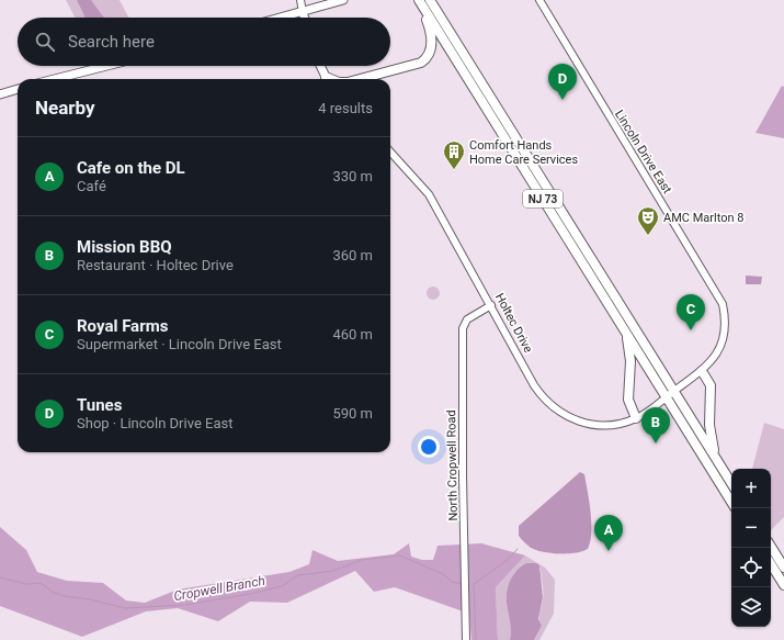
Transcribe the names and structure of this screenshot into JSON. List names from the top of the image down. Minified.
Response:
{"streets":{"highway":["NJ 73"],"street":["Lincoln Drive East","Holtec Drive","North Cropwell Road"]},"crossings":[["Lincoln Drive East","NJ 73"],["Lincoln Drive East","Holtec Drive"],["NJ 73","Holtec Drive"],["Holtec Drive","North Cropwell Road"]],"water":["Cropwell Branch"],"places":{"building":["Comfort Hands Home Care Services"],"theatre":["AMC Marlton 8"]},"page":{"search":"Search here","pins":["D","C","B","A"],"heading":["Nearby","4 results"],"list":[{"mark":"A","name":"Cafe on the DL","note":"Café","value":"330 m"},{"mark":"B","name":"Mission BBQ","note":"Restaurant · Holtec Drive","value":"360 m"},{"mark":"C","name":"Royal Farms","note":"Supermarket · Lincoln Drive East","value":"460 m"},{"mark":"D","name":"Tunes","note":"Shop · Lincoln Drive East","value":"590 m"}],"map_buttons":["+","−"]}}
